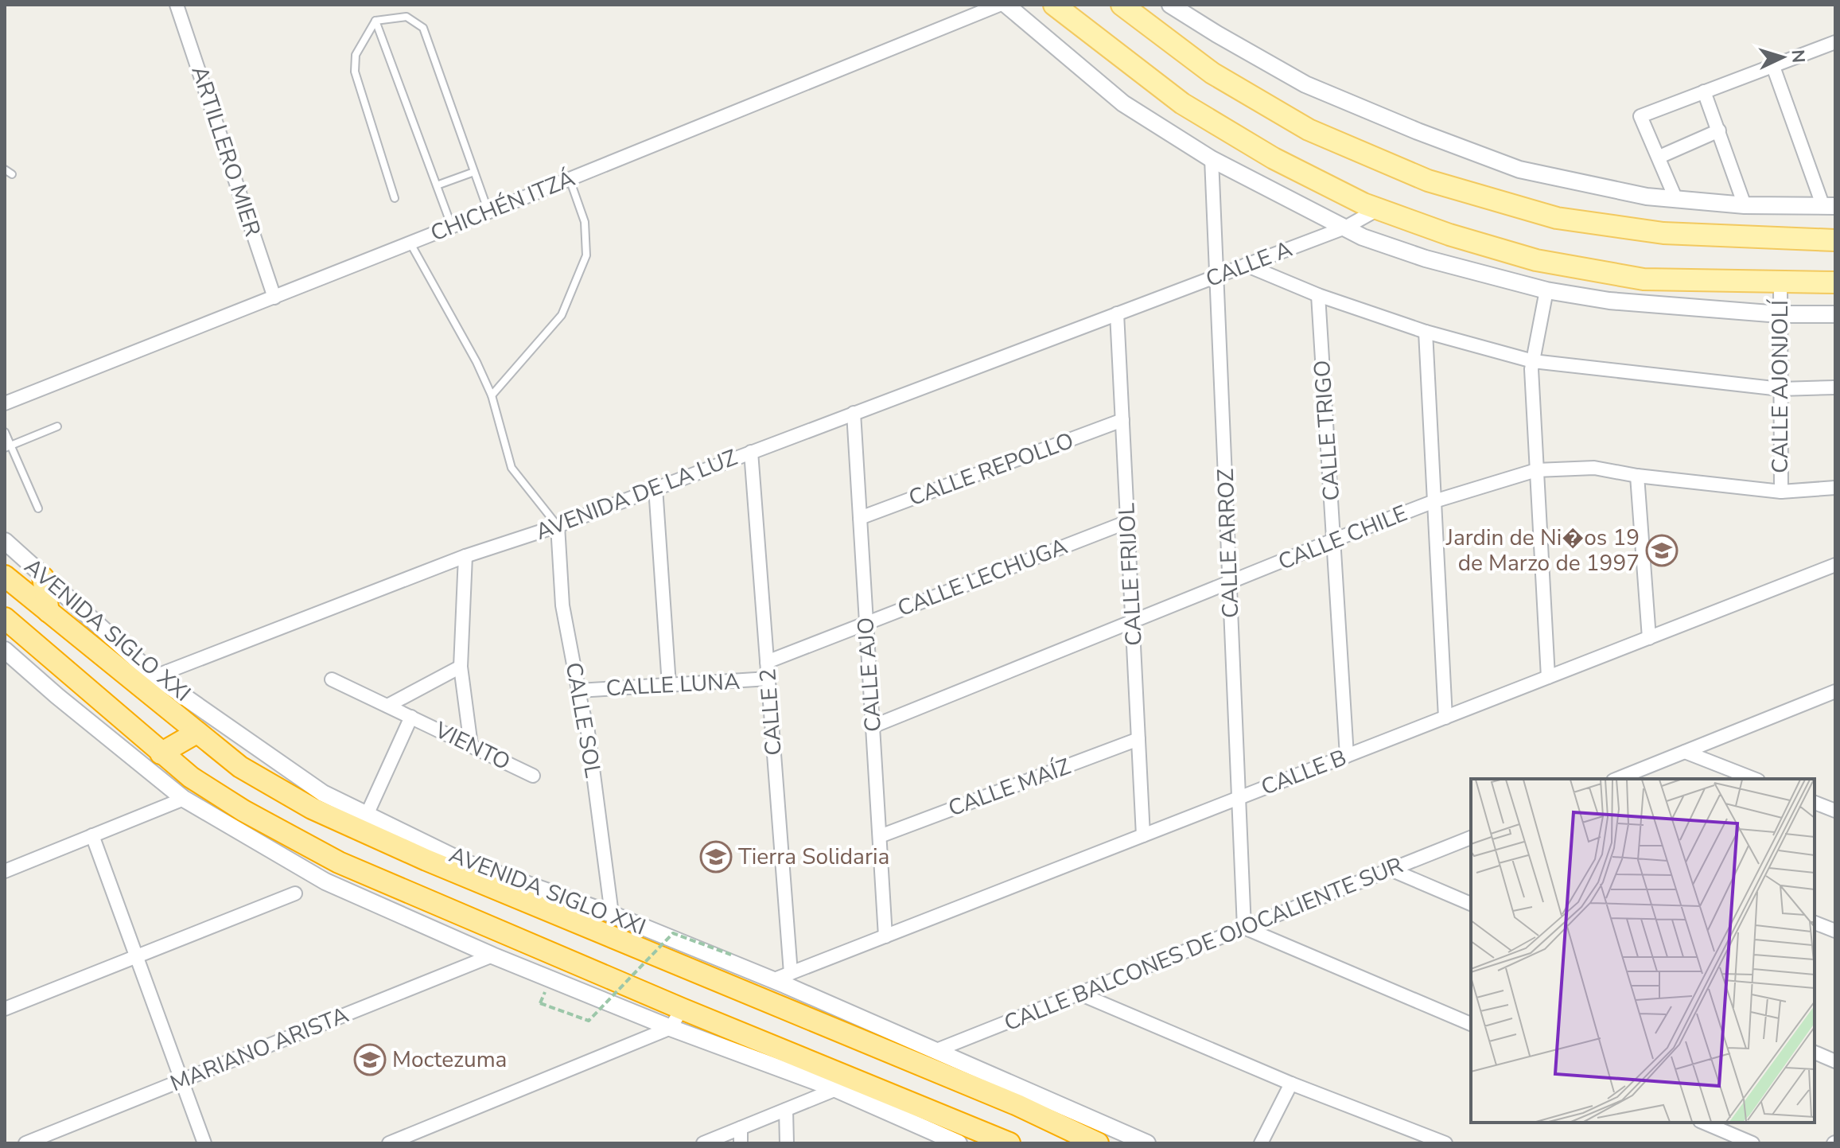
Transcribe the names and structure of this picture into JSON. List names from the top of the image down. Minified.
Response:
{"streets":{"highway":["AVENIDA SIGLO XXI"],"street":["ARTILLERO MIER","CHICHÉN ITZÁ","CALLE A","CALLE AJONJOLÍ","CALLE TRIGO","CALLE REPOLLO","AVENIDA DE LA LUZ","CALLE CHILE","CALLE ARROZ","CALLE FRIJOL","CALLE LECHUGA","CALLE AJO","CALLE LUNA","CALLE 2","CALLE SOL","VIENTO","CALLE B","CALLE MAÍZ","CALLE BALCONES DE OJOCALIENTE SUR","MARIANO ARISTA"]},"crossings":[["ARTILLERO MIER","CHICHÉN ITZÁ"],["CALLE A","AVENIDA DE LA LUZ"],["CALLE A","CALLE ARROZ"],["CALLE A","CALLE FRIJOL"],["CALLE AJONJOLÍ","CALLE CHILE"],["CALLE TRIGO","CALLE CHILE"],["CALLE TRIGO","CALLE B"],["CALLE REPOLLO","CALLE FRIJOL"],["CALLE REPOLLO","CALLE AJO"],["AVENIDA DE LA LUZ","CALLE FRIJOL"],["AVENIDA DE LA LUZ","AVENIDA SIGLO XXI"],["AVENIDA DE LA LUZ","CALLE AJO"],["AVENIDA DE LA LUZ","CALLE 2"],["AVENIDA DE LA LUZ","CALLE SOL"],["CALLE CHILE","CALLE ARROZ"],["CALLE CHILE","CALLE FRIJOL"],["CALLE CHILE","CALLE AJO"],["CALLE ARROZ","CALLE B"],["CALLE ARROZ","CALLE BALCONES DE OJOCALIENTE SUR"],["CALLE FRIJOL","CALLE LECHUGA"],["CALLE FRIJOL","CALLE B"],["CALLE FRIJOL","CALLE MAÍZ"],["CALLE LECHUGA","CALLE AJO"],["CALLE LECHUGA","CALLE 2"],["AVENIDA SIGLO XXI","CALLE SOL"],["AVENIDA SIGLO XXI","VIENTO"],["AVENIDA SIGLO XXI","CALLE B"],["AVENIDA SIGLO XXI","CALLE BALCONES DE OJOCALIENTE SUR"],["CALLE AJO","CALLE B"],["CALLE AJO","CALLE MAÍZ"],["CALLE LUNA","CALLE 2"],["CALLE LUNA","CALLE SOL"],["CALLE 2","CALLE B"]],"places":{"school or university":["Jardin de Ni�os 19 de Marzo de 1997","Tierra Solidaria","Moctezuma"]},"north":"right"}
